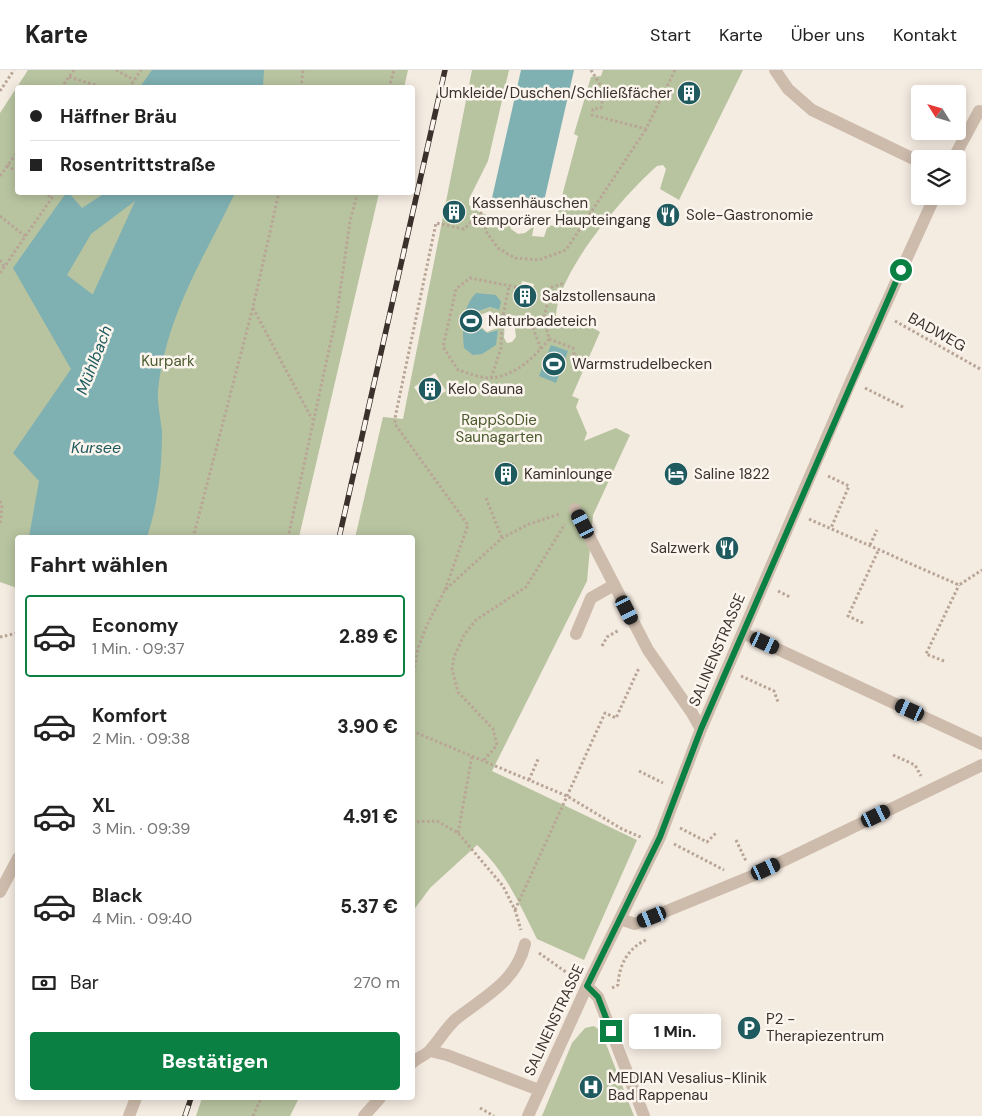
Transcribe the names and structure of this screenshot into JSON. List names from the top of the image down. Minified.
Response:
{"streets":{"street":["SALINENSTRASSE"],"path":["BADWEG"]},"crossings":[["BADWEG","SALINENSTRASSE"]],"water":["Mühlbach","Kursee"],"parks":["Kurpark","RappSoDie Saunagarten"],"places":{"building":["Umkleide/Duschen/Schließfächer","Kassenhäuschen temporärer Haupteingang","Salzstollensauna","Kelo Sauna","Kaminlounge"],"restaurant":["Sole-Gastronomie","Salzwerk"],"sports":["Naturbadeteich","Warmstrudelbecken"],"hotel":["Saline 1822"],"parking":["P2 - Therapiezentrum"],"hospital":["MEDIAN Vesalius-Klinik Bad Rappenau"]},"north":"top left","page":{"header":"Karte","nav":["Start","Karte","Über uns","Kontakt"],"banner":["Häffner Bräu","Rosentrittstraße"],"heading":"Fahrt wählen","list":[{"name":"Economy","note":"1 Min. · 09:37","value":"2.89 €"},{"name":"Komfort","note":"2 Min. · 09:38","value":"3.90 €"},{"name":"XL","note":"3 Min. · 09:39","value":"4.91 €"},{"name":"Black","note":"4 Min. · 09:40","value":"5.37 €"}],"pay":["Bar","270 m"],"bubble":"1 Min.","buttons":"Bestätigen"}}
